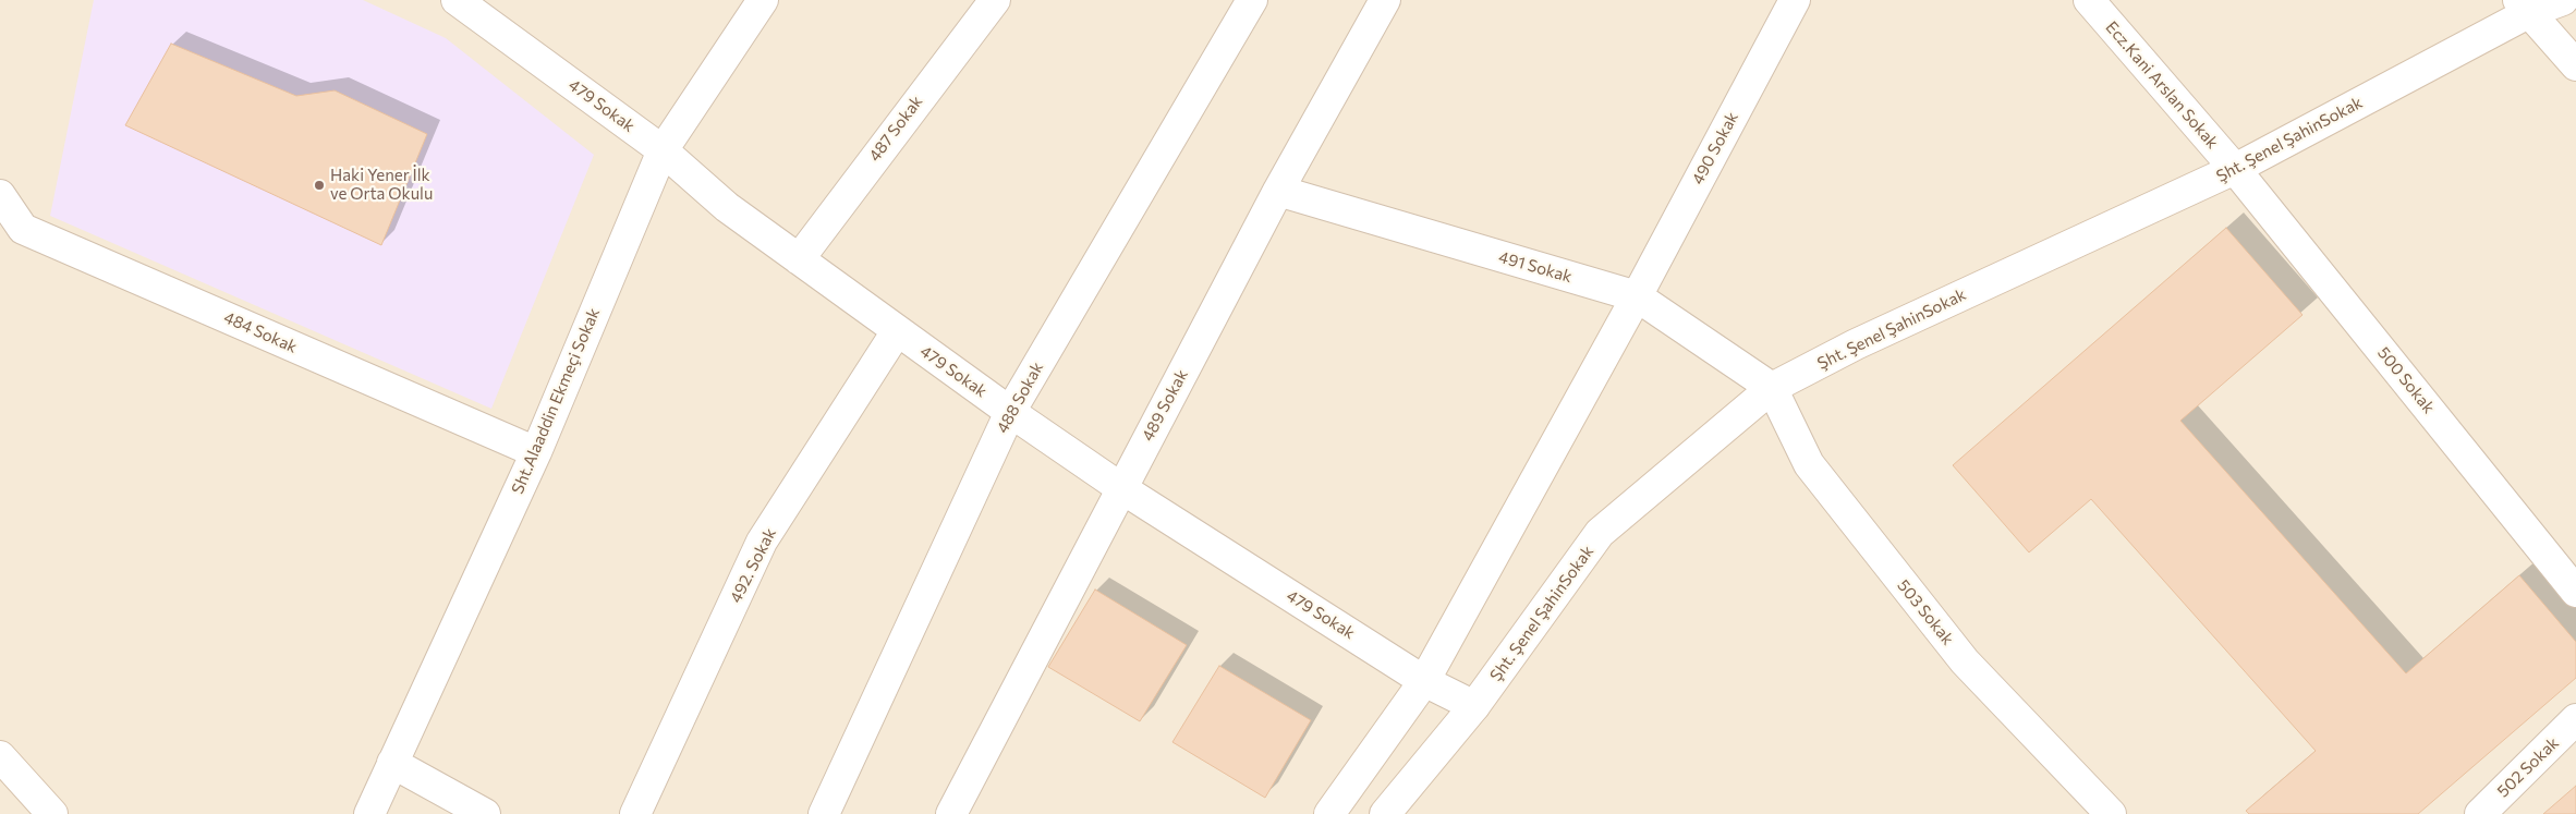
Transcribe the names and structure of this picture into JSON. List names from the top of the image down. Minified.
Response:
{"streets":{"street":["Ecz.Kani Arslan Sokak","479 Sokak","487 Sokak","Şht. Şenel ŞahinSokak","490 Sokak","491 Sokak","484 Sokak","500 Sokak","488 Sokak","Sht.Alaaddin Ekmeçi Sokak","489 Sokak","492. Sokak","503 Sokak","502 Sokak"]},"crossings":[["Ecz.Kani Arslan Sokak","Şht. Şenel ŞahinSokak"],["Ecz.Kani Arslan Sokak","500 Sokak"],["479 Sokak","487 Sokak"],["479 Sokak","Şht. Şenel ŞahinSokak"],["479 Sokak","488 Sokak"],["479 Sokak","Sht.Alaaddin Ekmeçi Sokak"],["479 Sokak","489 Sokak"],["479 Sokak","492. Sokak"],["Şht. Şenel ŞahinSokak","491 Sokak"],["Şht. Şenel ŞahinSokak","500 Sokak"],["Şht. Şenel ŞahinSokak","503 Sokak"],["490 Sokak","491 Sokak"],["491 Sokak","489 Sokak"],["491 Sokak","503 Sokak"],["484 Sokak","Sht.Alaaddin Ekmeçi Sokak"]],"places":["Haki Yener İlk ve Orta Okulu"]}
